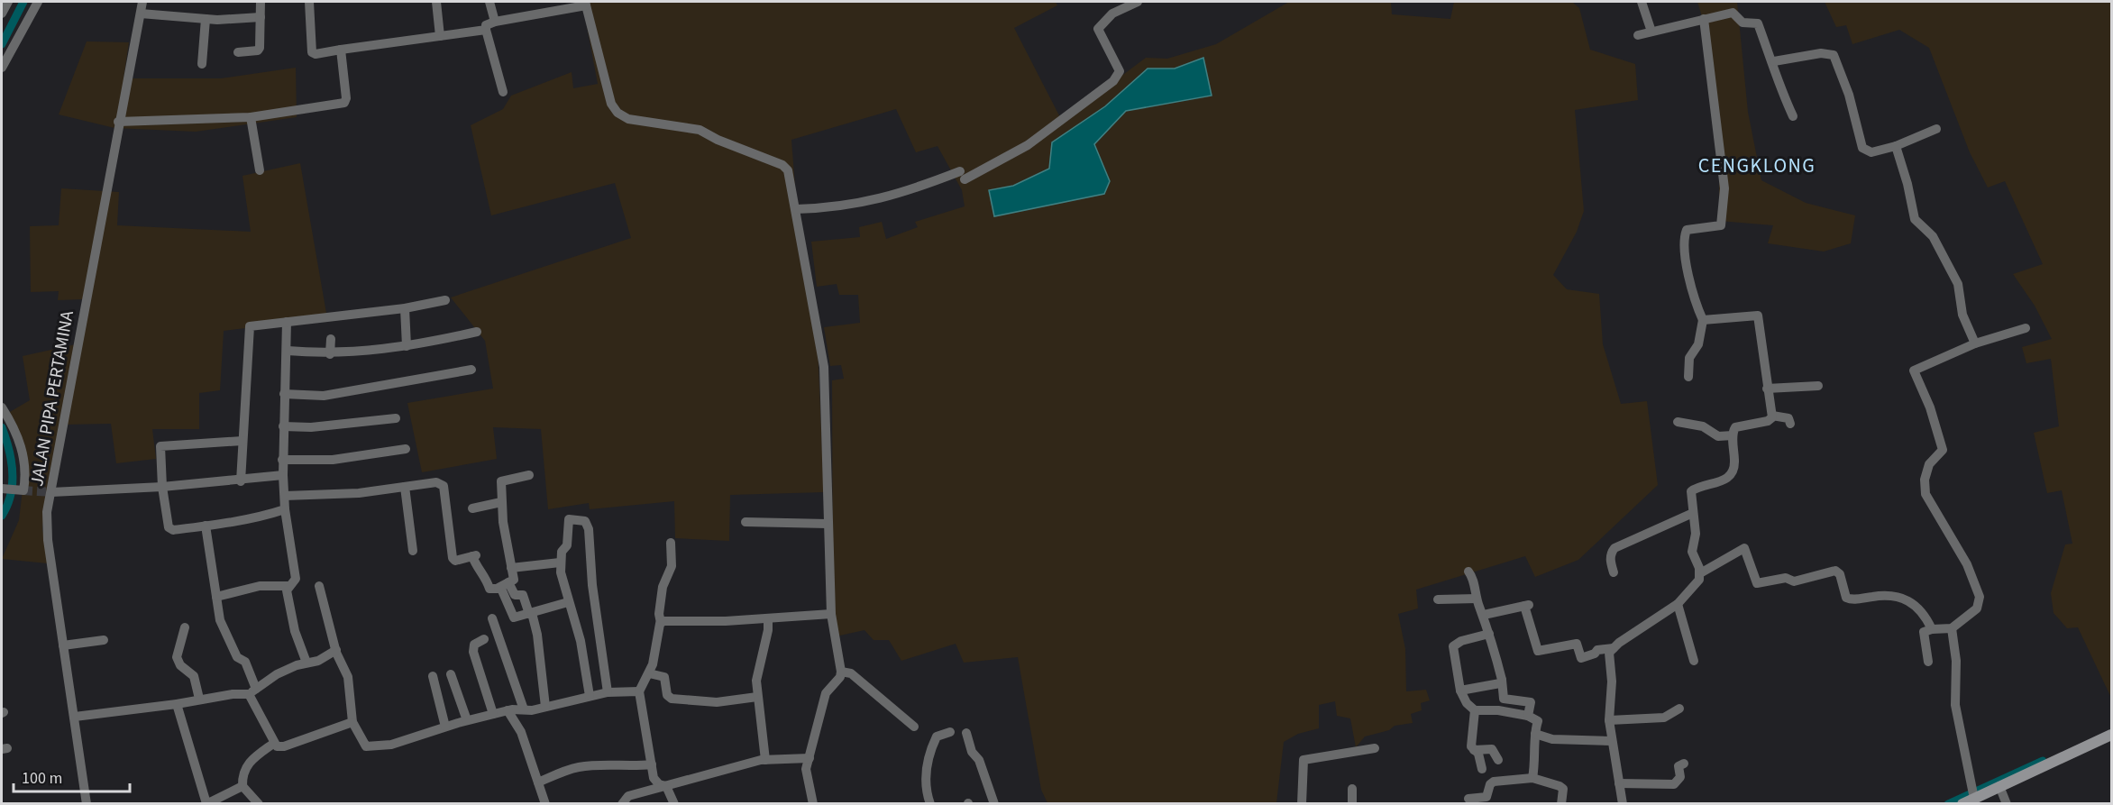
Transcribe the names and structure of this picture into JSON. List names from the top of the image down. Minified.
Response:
{"streets":{"street":["JALAN PIPA PERTAMINA"]},"districts":["CENGKLONG"],"scale_bar":"100 m"}
